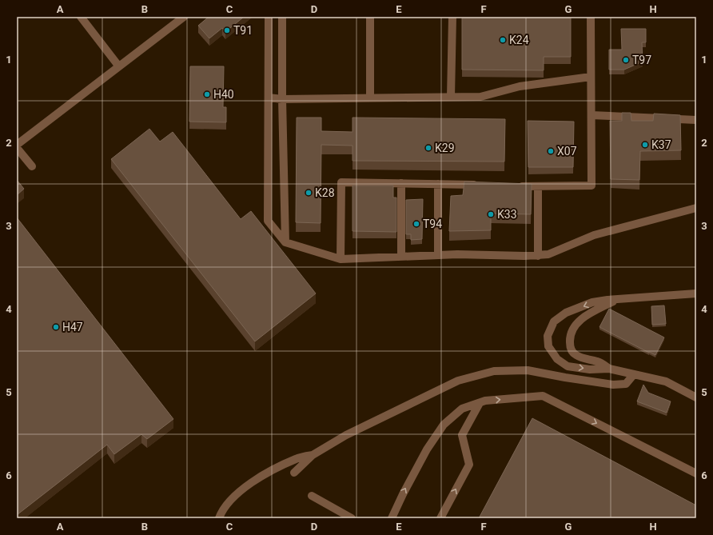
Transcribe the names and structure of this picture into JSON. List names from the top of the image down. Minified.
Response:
{"places":["T91","K24","T97","H40","K37","K29","X07","K28","K33","T94","H47"],"grid":{"columns":["A","B","C","D","E","F","G","H"],"rows":["1","2","3","4","5","6"]}}
